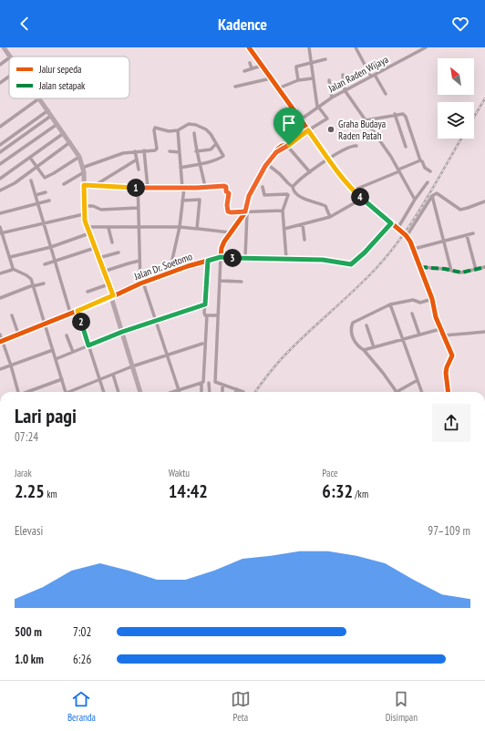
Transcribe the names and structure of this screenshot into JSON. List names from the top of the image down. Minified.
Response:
{"streets":{"street":["Jalan Raden Wijaya","Jalan Dr. Soetomo"]},"places":["Graha Budaya Raden Patah"],"legend":["Jalur sepeda","Jalan setapak"],"north":"top left","page":{"header":"Kadence","pins":["1","4","3","2"],"heading":["Lari pagi","07:24"],"stats":[["Jarak","2.25 km"],["Waktu","14:42"],["Pace","6:32 /km"]],"chart":["Elevasi","97–109 m"],"list":[{"name":"500 m","note":"7:02"},{"name":"1.0 km","note":"6:26"}],"tabs":["Beranda","Peta","Disimpan"]}}
